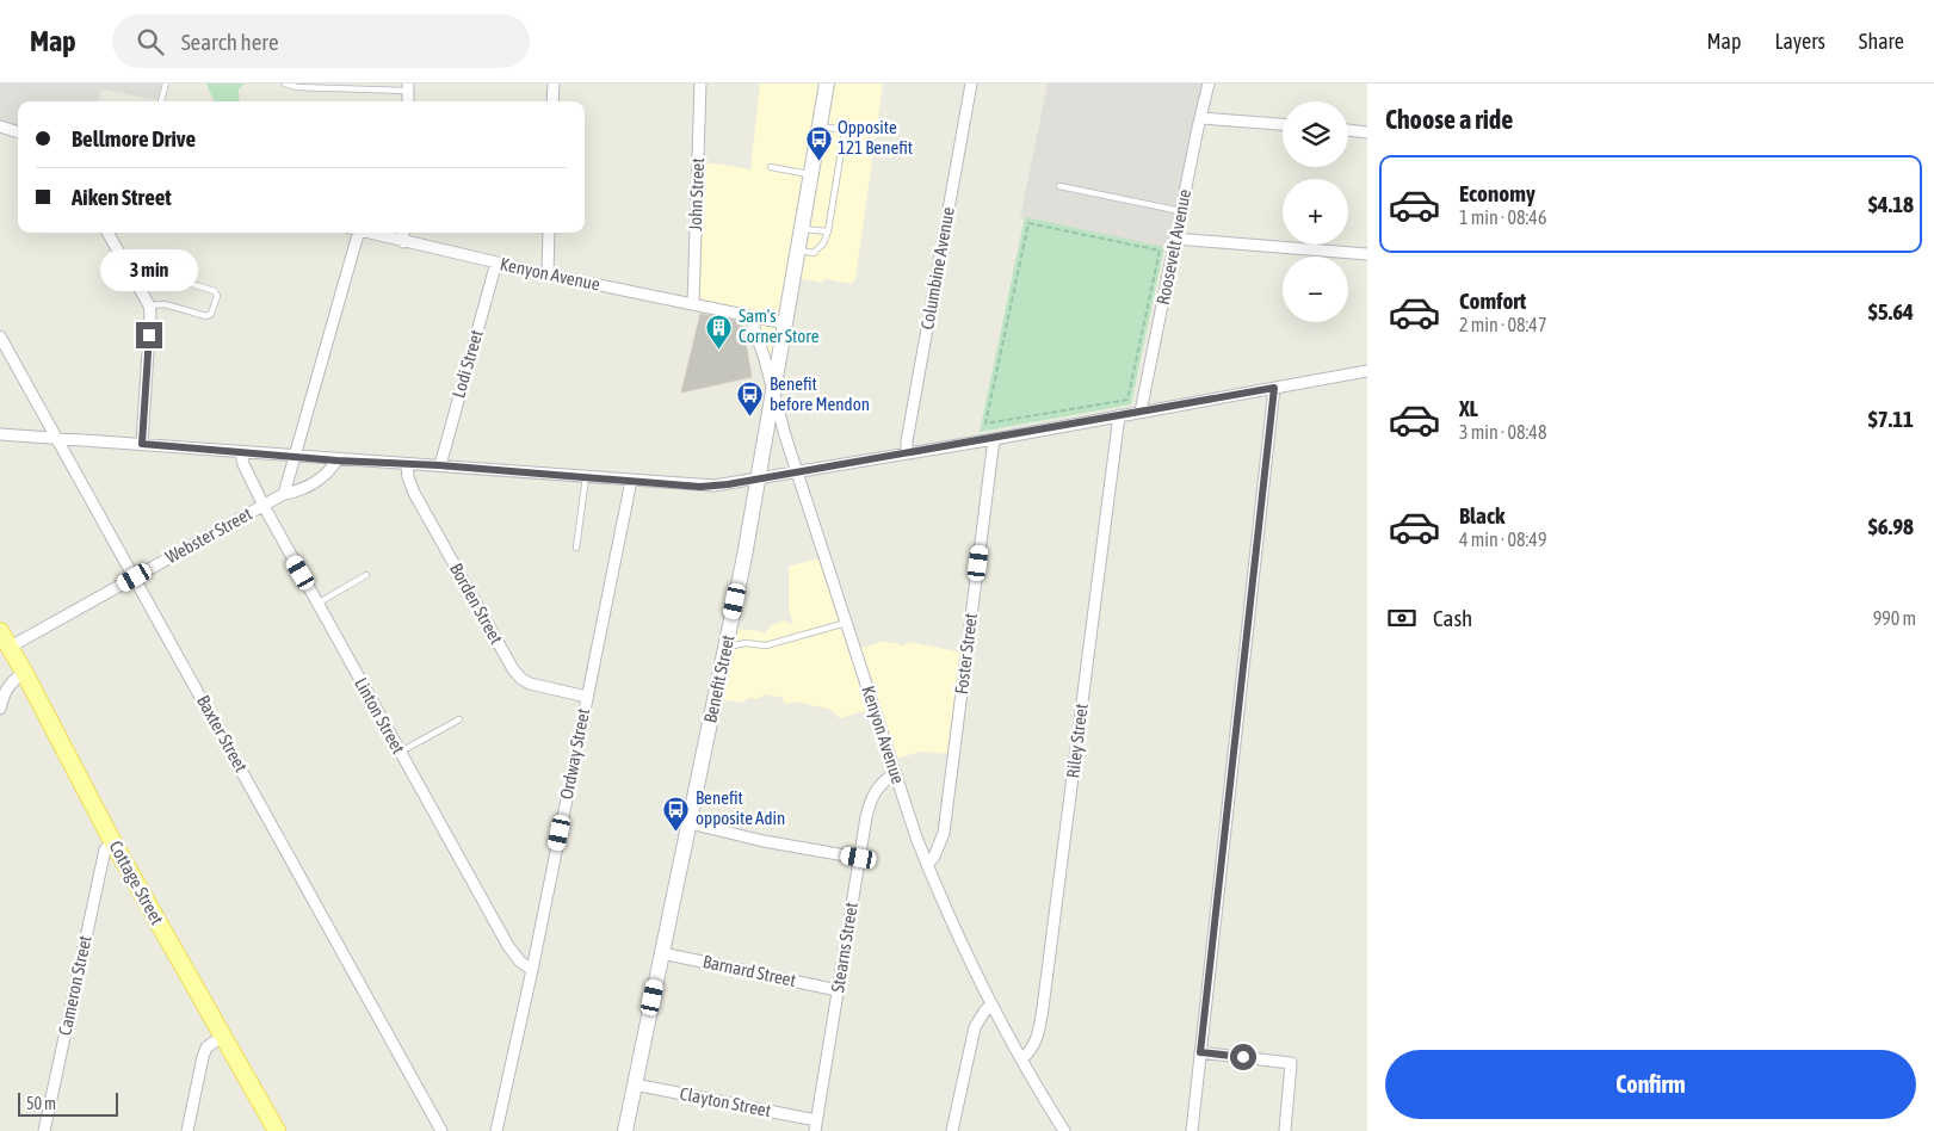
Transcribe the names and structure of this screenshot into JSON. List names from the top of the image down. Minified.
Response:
{"streets":{"main road":["Cottage Street"],"street":["John Street","Roosevelt Avenue","Columbine Avenue","Kenyon Avenue","Lodi Street","Webster Street","Borden Street","Foster Street","Benefit Street","Linton Street","Baxter Street","Riley Street","Ordway Street","Stearns Street","Barnard Street","Cameron Street","Clayton Street"]},"crossings":[["John Street","Kenyon Avenue"],["Kenyon Avenue","Lodi Street"],["Kenyon Avenue","Foster Street"],["Kenyon Avenue","Benefit Street"],["Kenyon Avenue","Riley Street"],["Kenyon Avenue","Stearns Street"],["Webster Street","Linton Street"],["Webster Street","Baxter Street"],["Webster Street","Cottage Street"],["Borden Street","Ordway Street"],["Benefit Street","Barnard Street"],["Benefit Street","Clayton Street"],["Linton Street","Ordway Street"],["Cottage Street","Cameron Street"],["Stearns Street","Barnard Street"],["Stearns Street","Clayton Street"]],"places":{"bus stop":["Opposite 121 Benefit","Benefit before Mendon","Benefit opposite Adin"],"building":["Sam's Corner Store"]},"scale_bar":"50 m","page":{"header":"Map","search":"Search here","nav":["Map","Layers","Share"],"heading":"Choose a ride","map_buttons":["+","−"],"banner":["Bellmore Drive","Aiken Street"],"list":[{"name":"Economy","note":"1 min · 08:46","value":"$4.18"},{"name":"Comfort","note":"2 min · 08:47","value":"$5.64"},{"name":"XL","note":"3 min · 08:48","value":"$7.11"},{"name":"Black","note":"4 min · 08:49","value":"$6.98"}],"bubble":"3 min","pay":["Cash","990 m"],"buttons":"Confirm","scale":"50 m"}}
